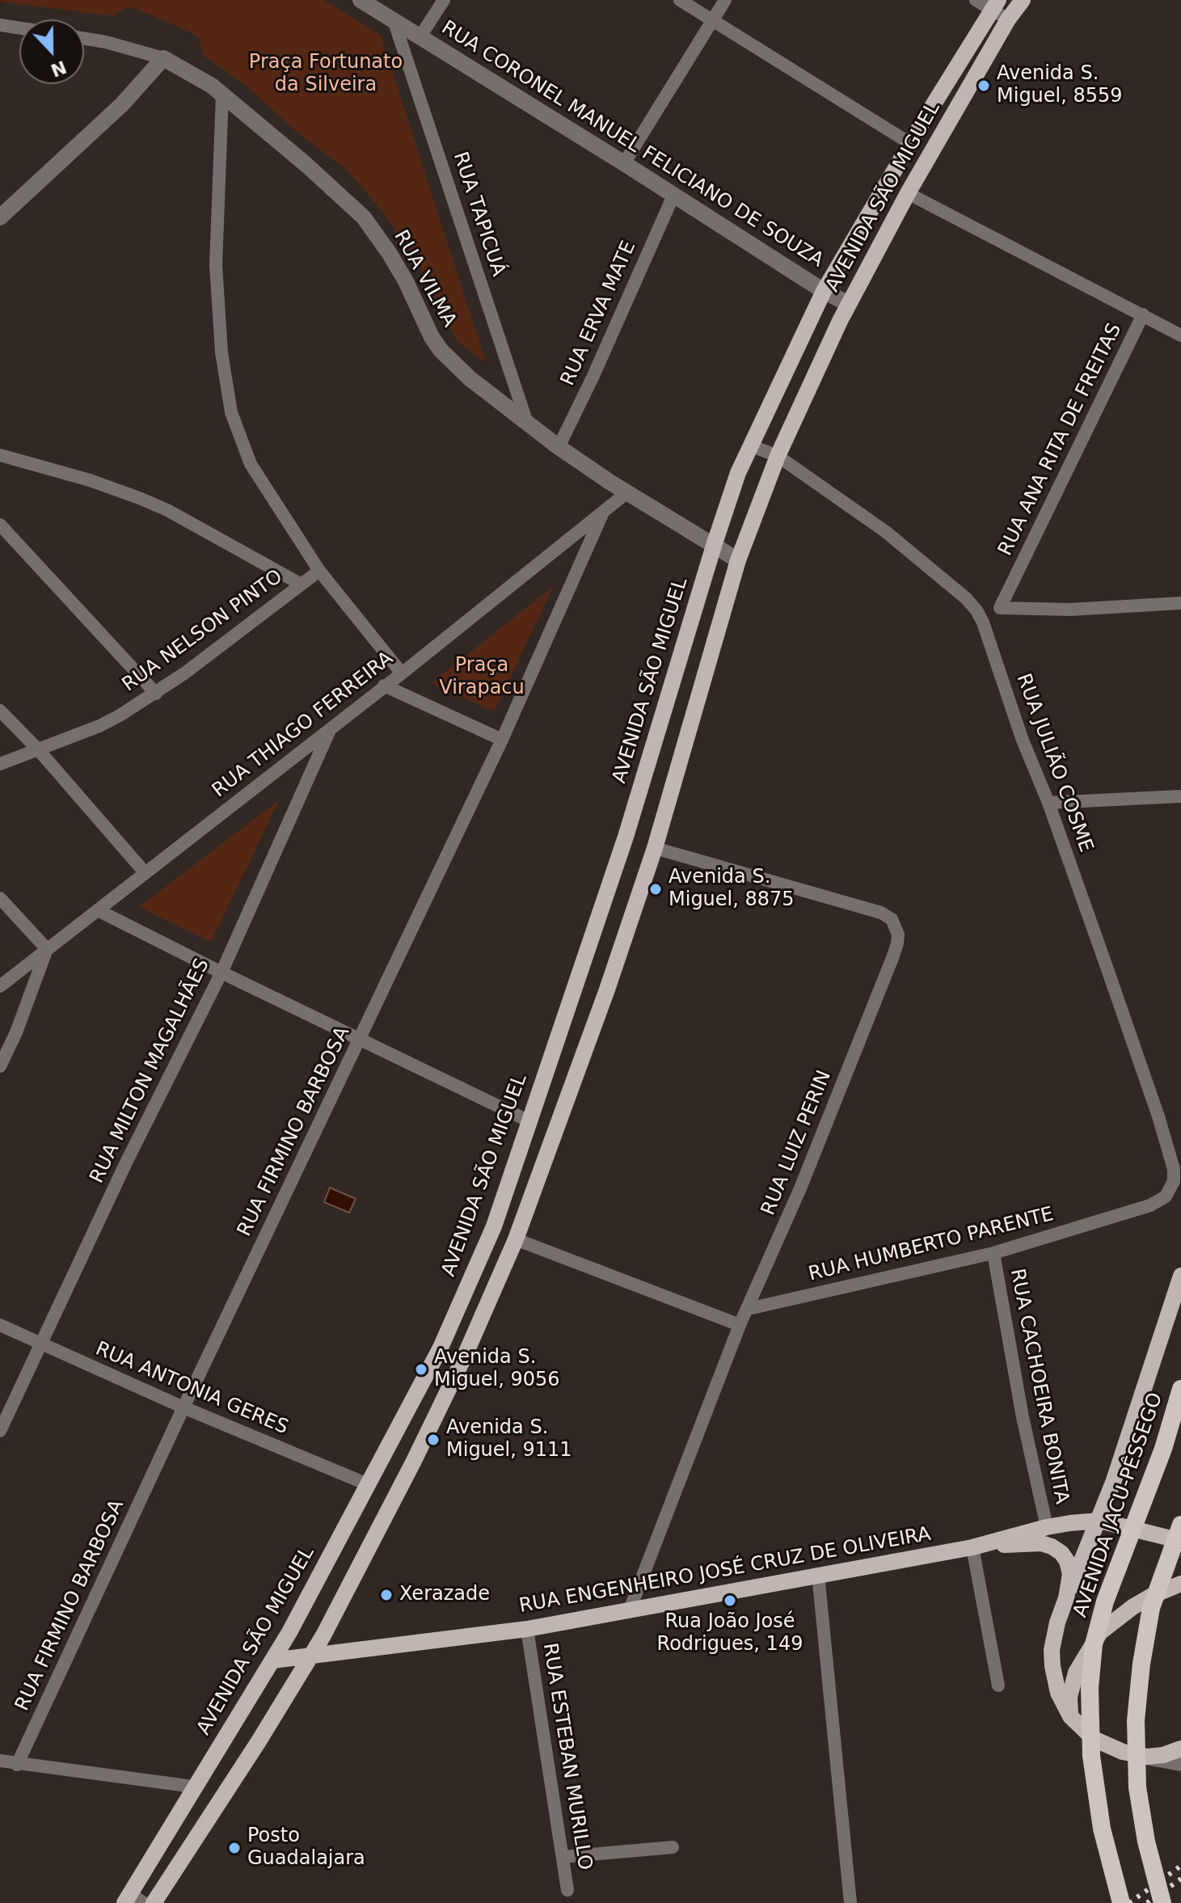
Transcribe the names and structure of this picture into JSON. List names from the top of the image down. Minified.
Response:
{"streets":{"highway":["AVENIDA JACU-PÊSSEGO"],"main road":["AVENIDA SÃO MIGUEL","RUA ENGENHEIRO JOSÉ CRUZ DE OLIVEIRA"],"street":["RUA CORONEL MANUEL FELICIANO DE SOUZA","RUA TAPICUÁ","RUA VILMA","RUA ERVA MATE","RUA ANA RITA DE FREITAS","RUA NELSON PINTO","RUA THIAGO FERREIRA","RUA JULIÃO COSME","RUA MILTON MAGALHÃES","RUA FIRMINO BARBOSA","RUA LUIZ PERIN","RUA HUMBERTO PARENTE","RUA CACHOEIRA BONITA","RUA ANTONIA GERES","RUA ESTEBAN MURILLO"]},"crossings":[["RUA CORONEL MANUEL FELICIANO DE SOUZA","AVENIDA SÃO MIGUEL"],["RUA CORONEL MANUEL FELICIANO DE SOUZA","RUA TAPICUÁ"],["RUA CORONEL MANUEL FELICIANO DE SOUZA","RUA ERVA MATE"],["AVENIDA SÃO MIGUEL","RUA VILMA"],["AVENIDA SÃO MIGUEL","RUA JULIÃO COSME"],["AVENIDA SÃO MIGUEL","RUA LUIZ PERIN"],["AVENIDA SÃO MIGUEL","RUA ANTONIA GERES"],["AVENIDA SÃO MIGUEL","RUA ENGENHEIRO JOSÉ CRUZ DE OLIVEIRA"],["RUA TAPICUÁ","RUA VILMA"],["RUA VILMA","RUA ERVA MATE"],["RUA VILMA","RUA THIAGO FERREIRA"],["RUA THIAGO FERREIRA","RUA MILTON MAGALHÃES"],["RUA THIAGO FERREIRA","RUA FIRMINO BARBOSA"],["RUA JULIÃO COSME","RUA HUMBERTO PARENTE"],["RUA MILTON MAGALHÃES","RUA ANTONIA GERES"],["RUA FIRMINO BARBOSA","RUA ANTONIA GERES"],["RUA LUIZ PERIN","RUA HUMBERTO PARENTE"],["RUA LUIZ PERIN","RUA ENGENHEIRO JOSÉ CRUZ DE OLIVEIRA"],["RUA HUMBERTO PARENTE","RUA CACHOEIRA BONITA"],["RUA CACHOEIRA BONITA","RUA ENGENHEIRO JOSÉ CRUZ DE OLIVEIRA"],["RUA ENGENHEIRO JOSÉ CRUZ DE OLIVEIRA","RUA ESTEBAN MURILLO"]],"parks":["Praça Fortunato da Silveira","Praça Virapacu"],"places":["Avenida S. Miguel, 8559","Avenida S. Miguel, 8875","Avenida S. Miguel, 9056","Avenida S. Miguel, 9111","Xerazade","Rua João José Rodrigues, 149","Posto Guadalajara"],"north":"bottom"}
